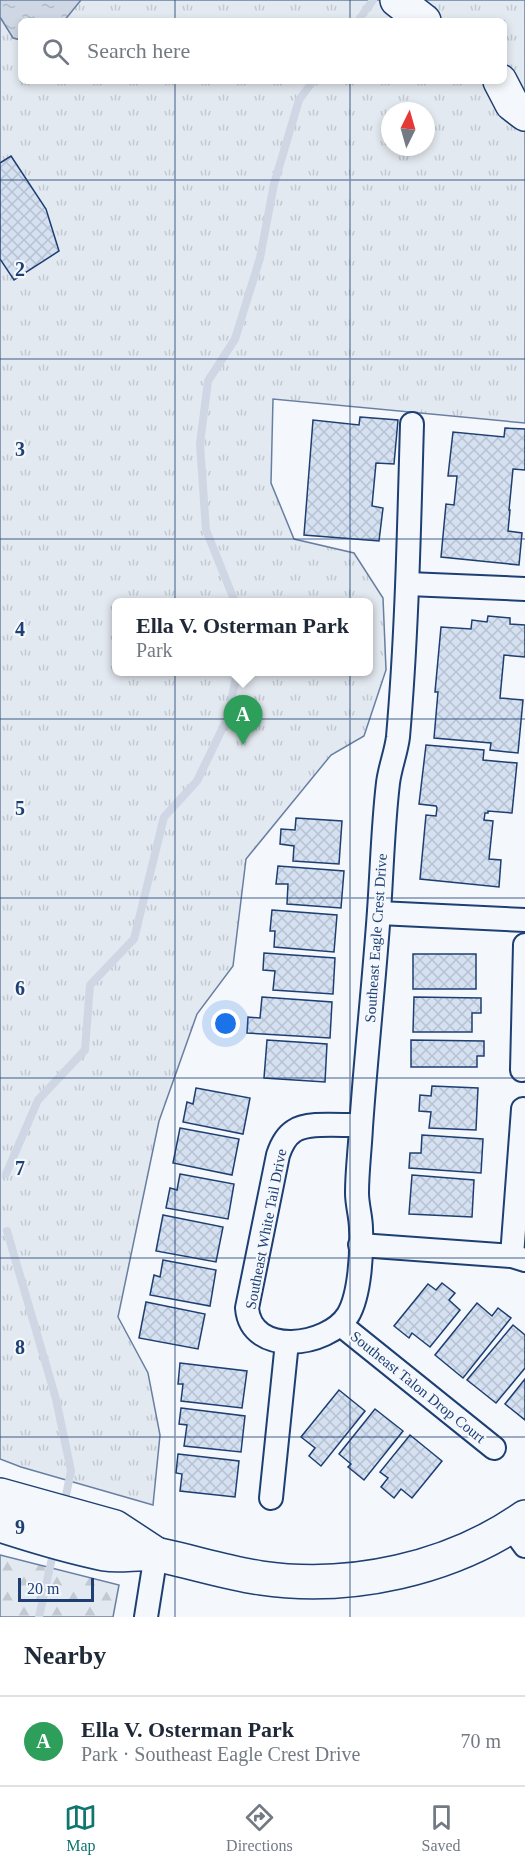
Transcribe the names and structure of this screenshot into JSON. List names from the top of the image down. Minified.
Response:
{"streets":{"street":["Southeast Eagle Crest Drive","Southeast White Tail Drive","Southeast Talon Drop Court"]},"crossings":[["Southeast Eagle Crest Drive","Southeast White Tail Drive"],["Southeast White Tail Drive","Southeast Talon Drop Court"]],"scale_bar":"20 m","north":"top","page":{"search":"Search here","popup":["Ella V. Osterman Park","Park"],"pins":"A","scale":"20 m","heading":"Nearby","list":[{"mark":"A","name":"Ella V. Osterman Park","note":"Park · Southeast Eagle Crest Drive","value":"70 m"}],"nav":["Map","Directions","Saved"]},"grid":{"rows":["2","3","4","5","6","7","8","9"]}}
